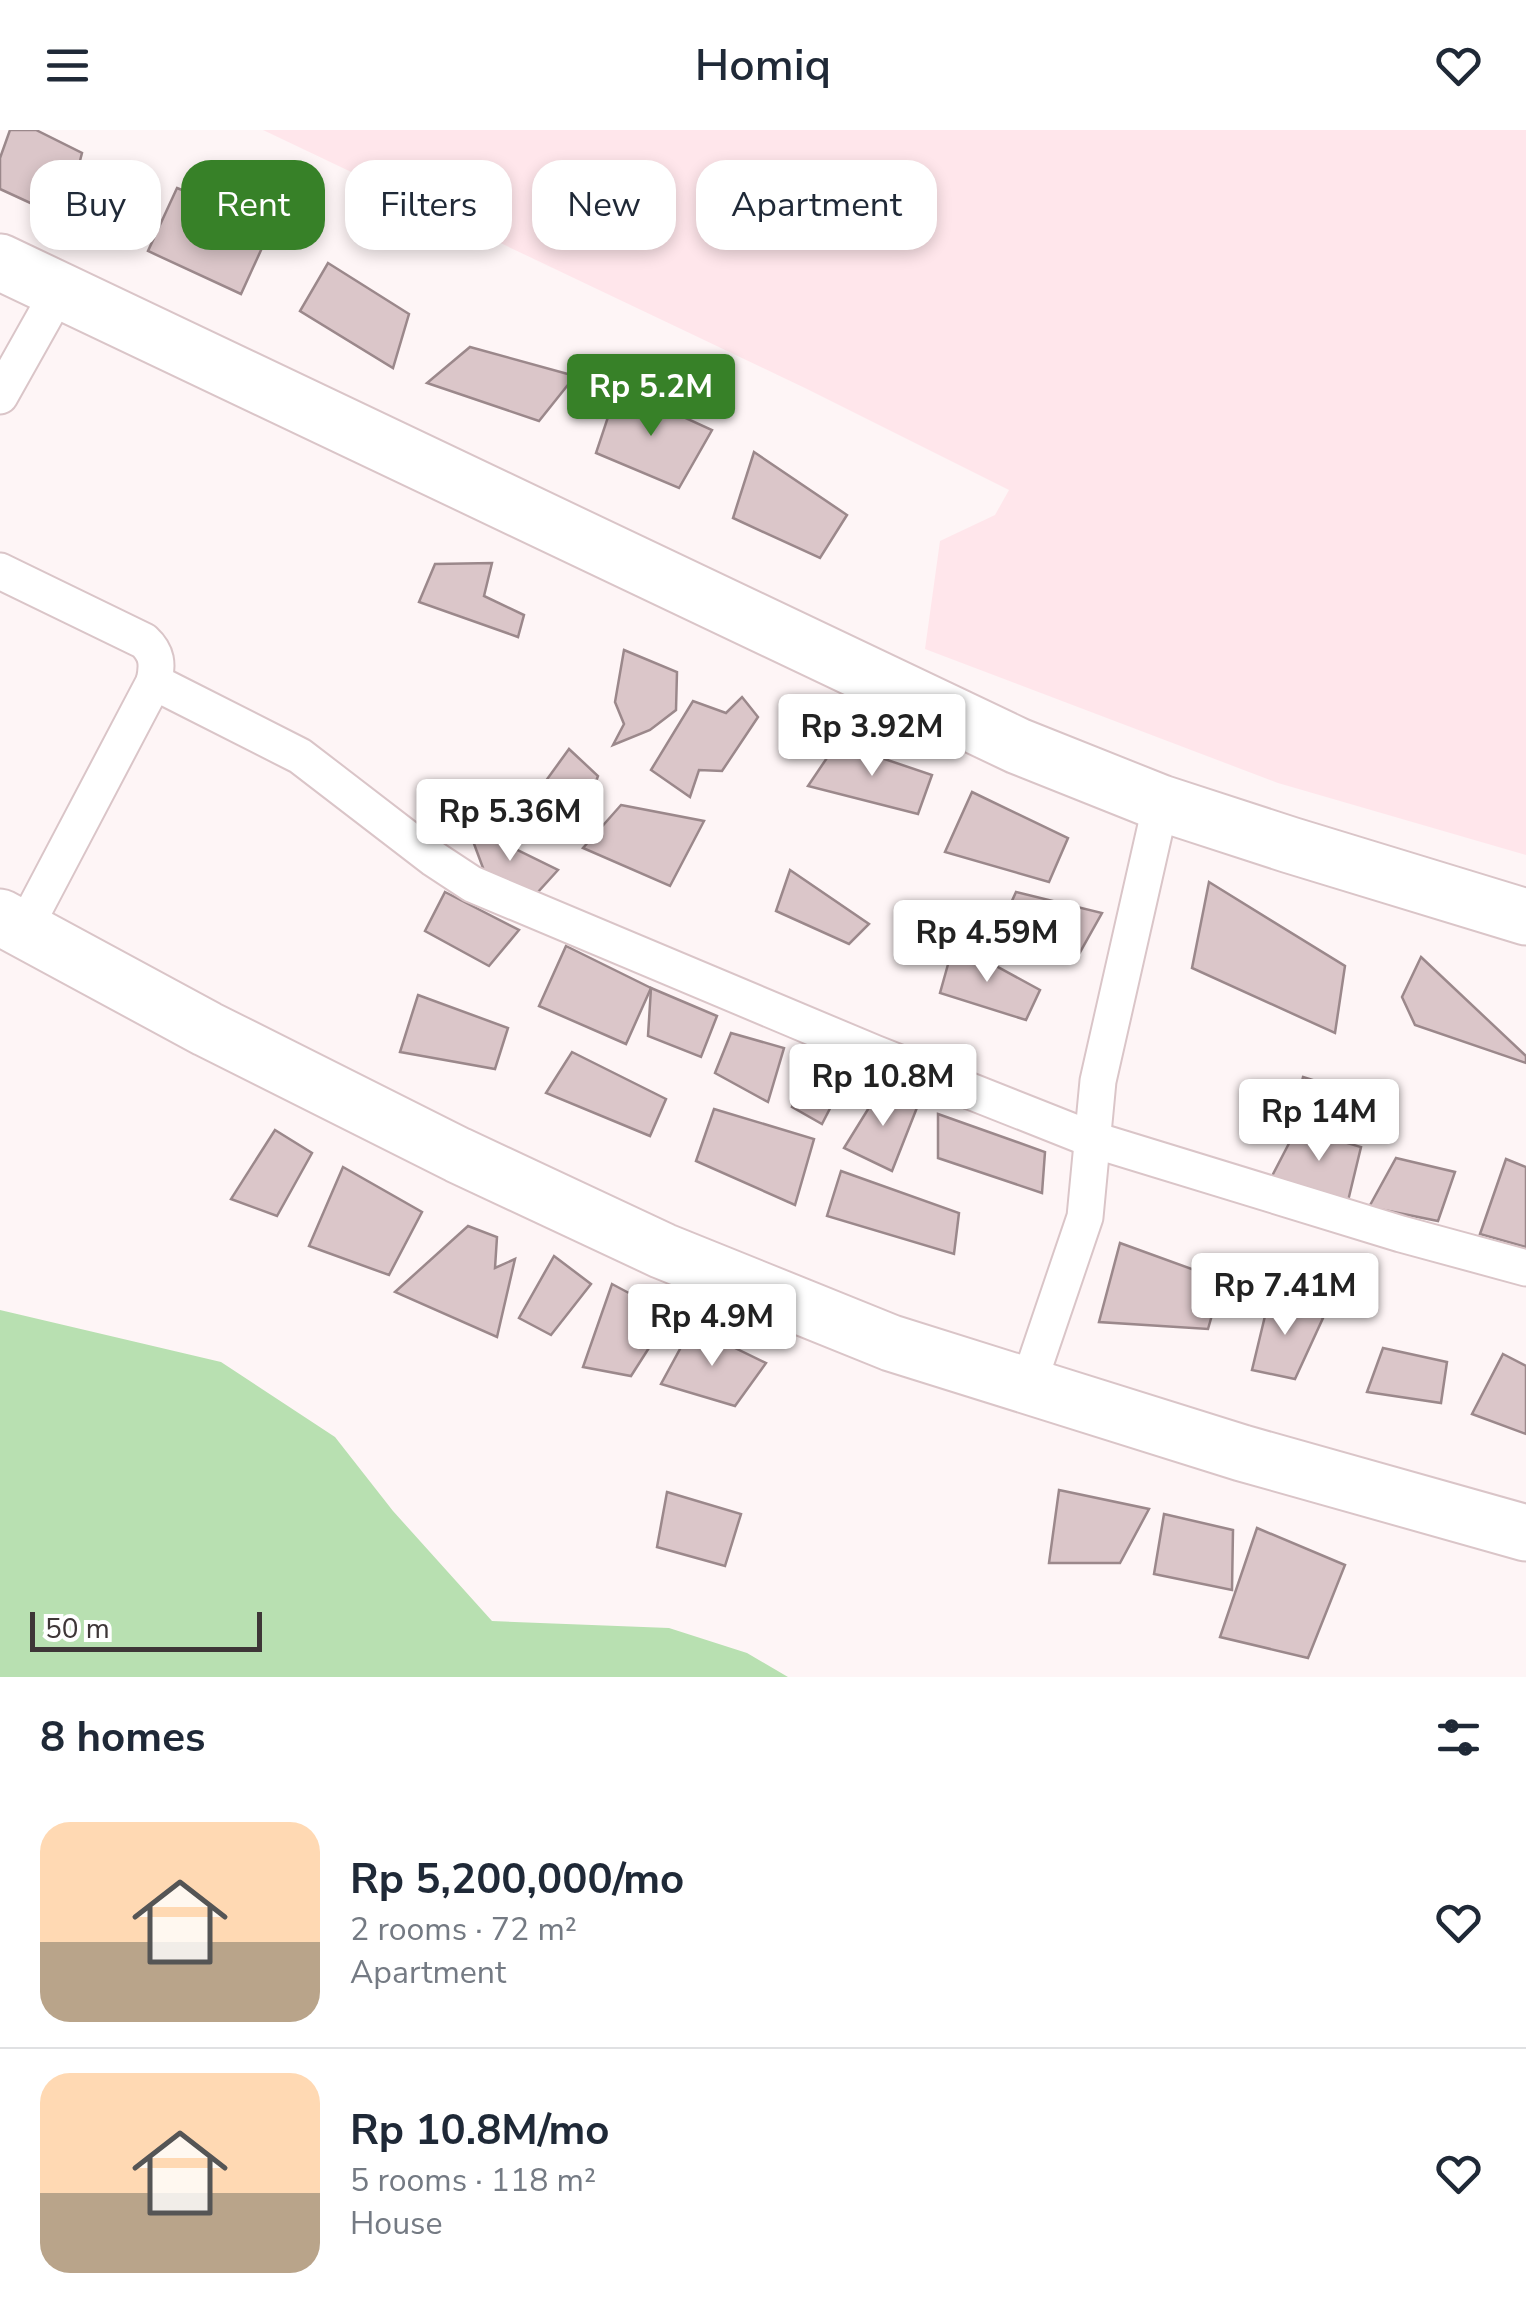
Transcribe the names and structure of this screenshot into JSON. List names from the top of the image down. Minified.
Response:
{"scale_bar":"50 m","page":{"header":"Homiq","chip":["Buy","Rent","Filters","New","Apartment"],"price":["Rp 5.2M","Rp 3.92M","Rp 5.36M","Rp 4.59M","Rp 10.8M","Rp 14M","Rp 7.41M","Rp 4.9M"],"scale":"50 m","heading":"8 homes","list":[{"name":"Rp 5,200,000/mo","note":"2 rooms · 72 m² · Apartment"},{"name":"Rp 10.8M/mo","note":"5 rooms · 118 m² · House"}]}}
